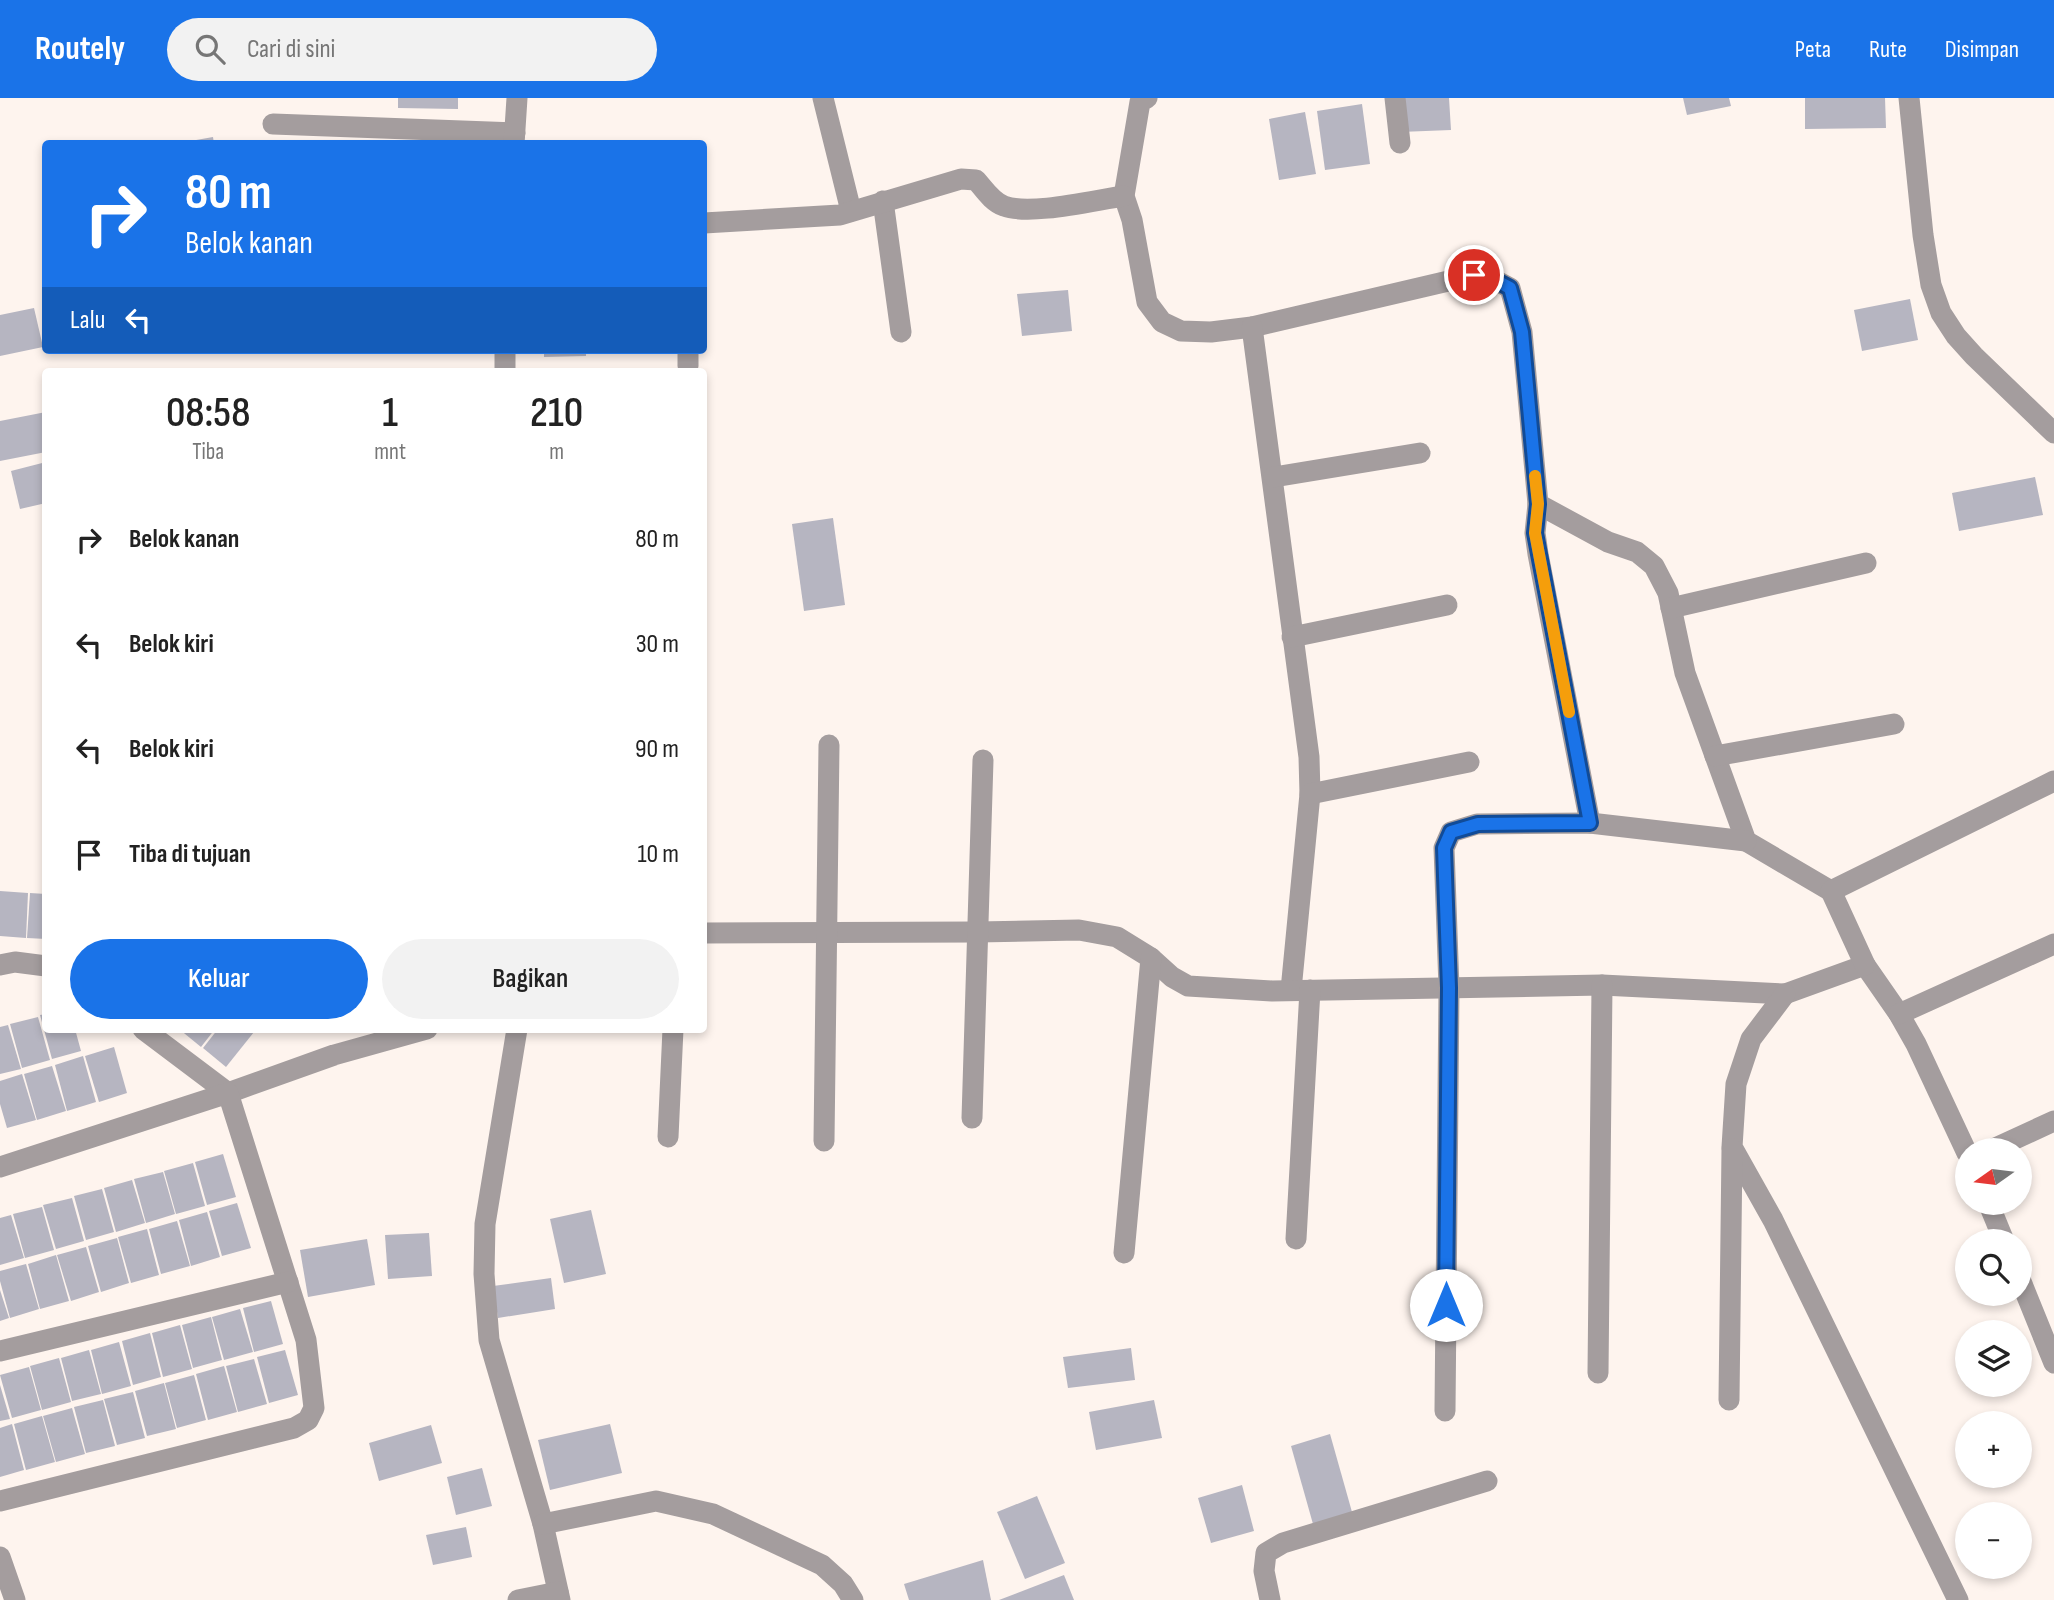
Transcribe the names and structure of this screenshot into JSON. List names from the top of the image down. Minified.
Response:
{"north":"left","page":{"header":"Routely","search":"Cari di sini","nav":["Peta","Rute","Disimpan"],"turn":["80 m","Belok kanan"],"then":"Lalu","eta":["08:58","Tiba","1","mnt","210","m"],"list":[{"name":"Belok kanan","value":"80 m"},{"name":"Belok kiri","value":"30 m"},{"name":"Belok kiri","value":"90 m"},{"name":"Tiba di tujuan","value":"10 m"}],"buttons":["Keluar","Bagikan"],"map_buttons":["+","−"]}}
